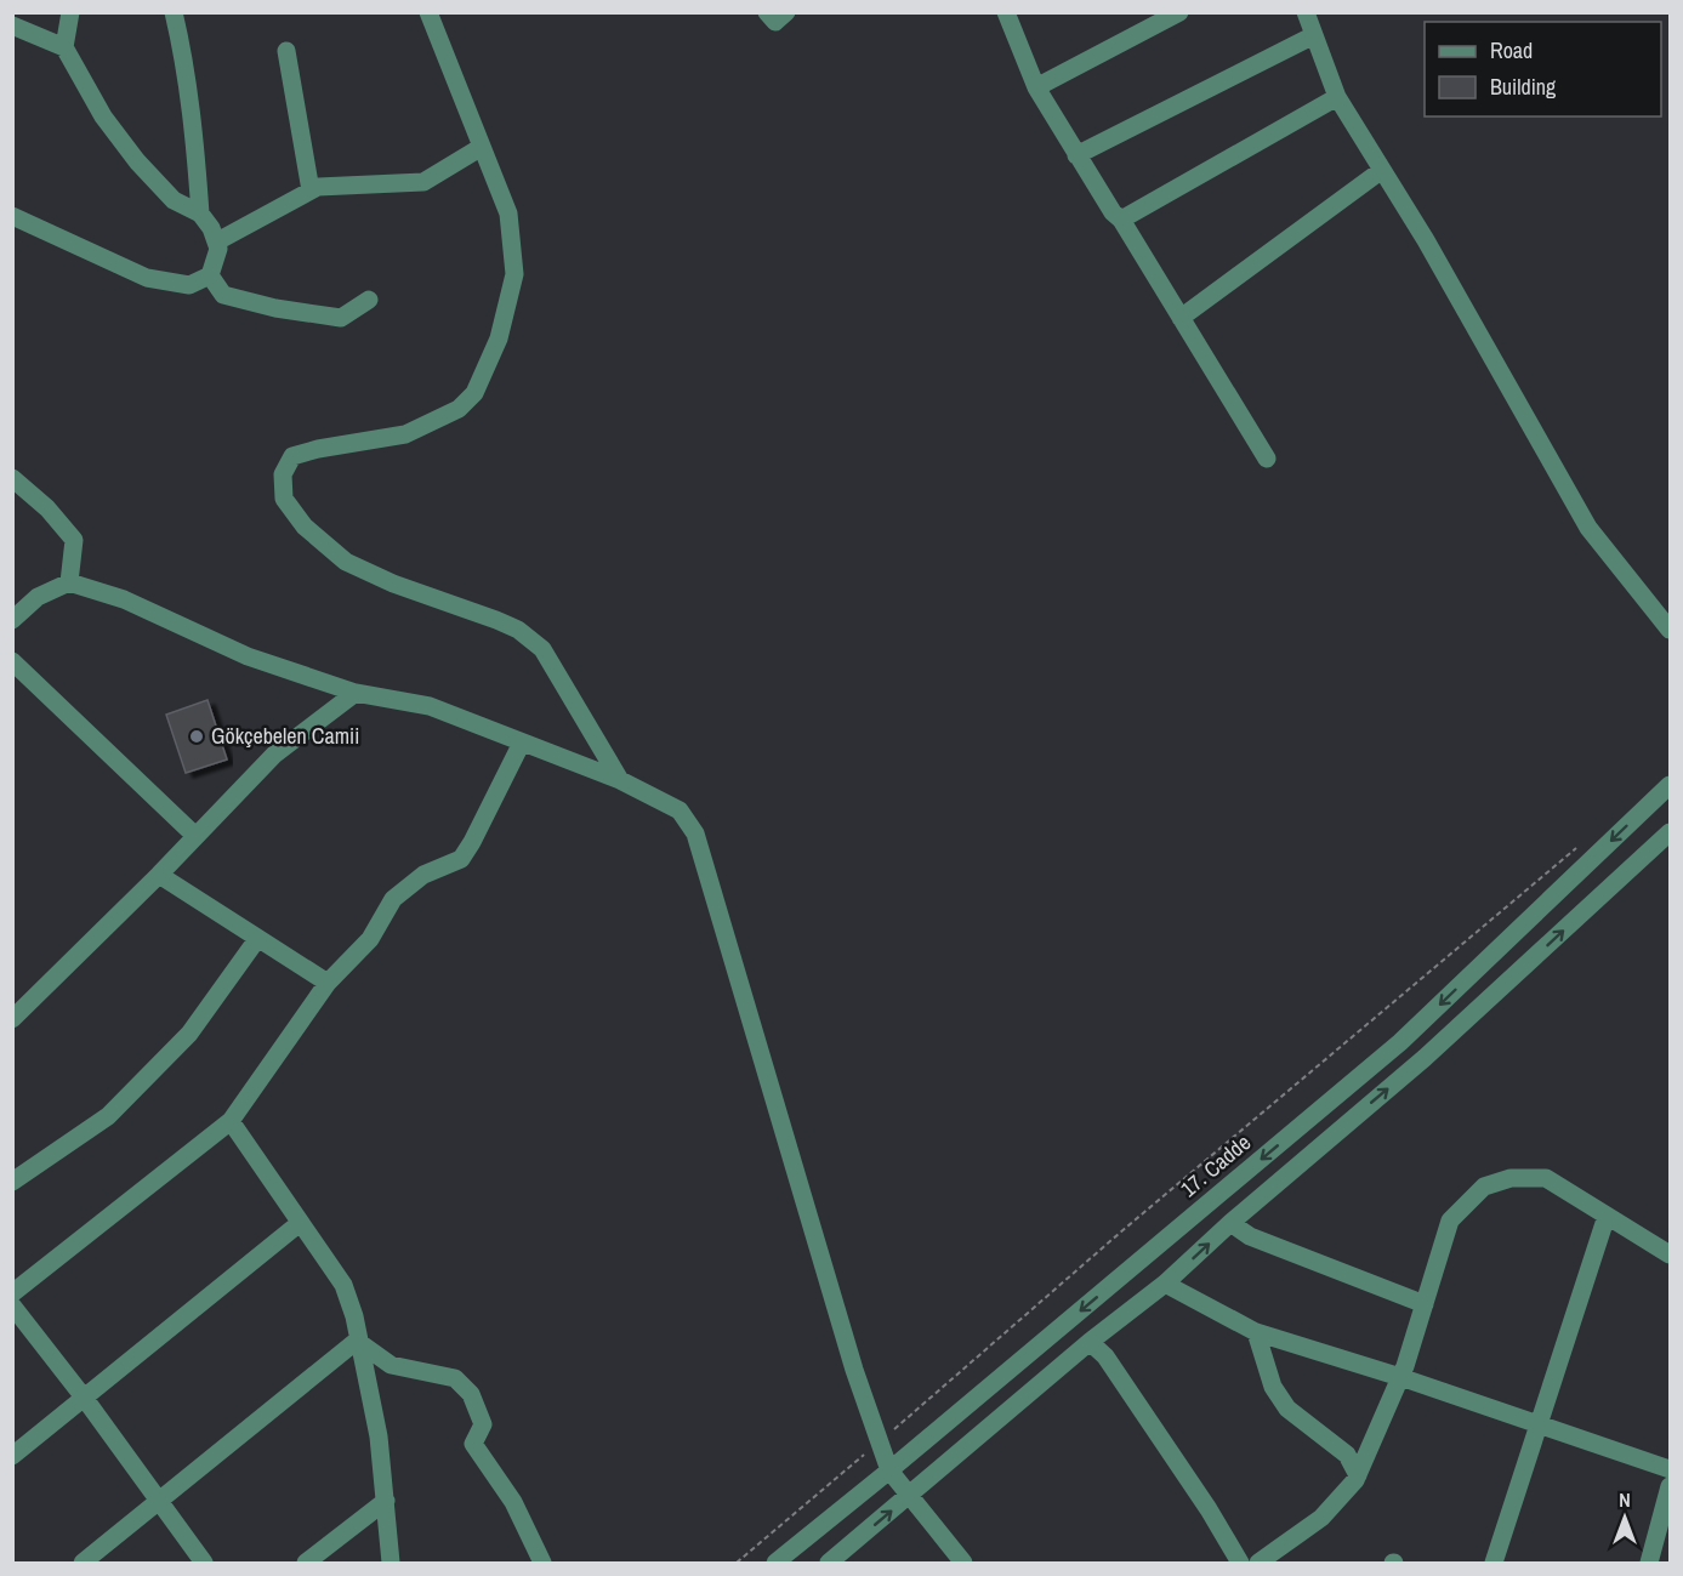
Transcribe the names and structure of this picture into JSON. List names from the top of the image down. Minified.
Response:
{"streets":{"street":["17. Cadde"]},"places":["Gökçebelen Camii"],"legend":["Road","Building"],"north":"top"}
